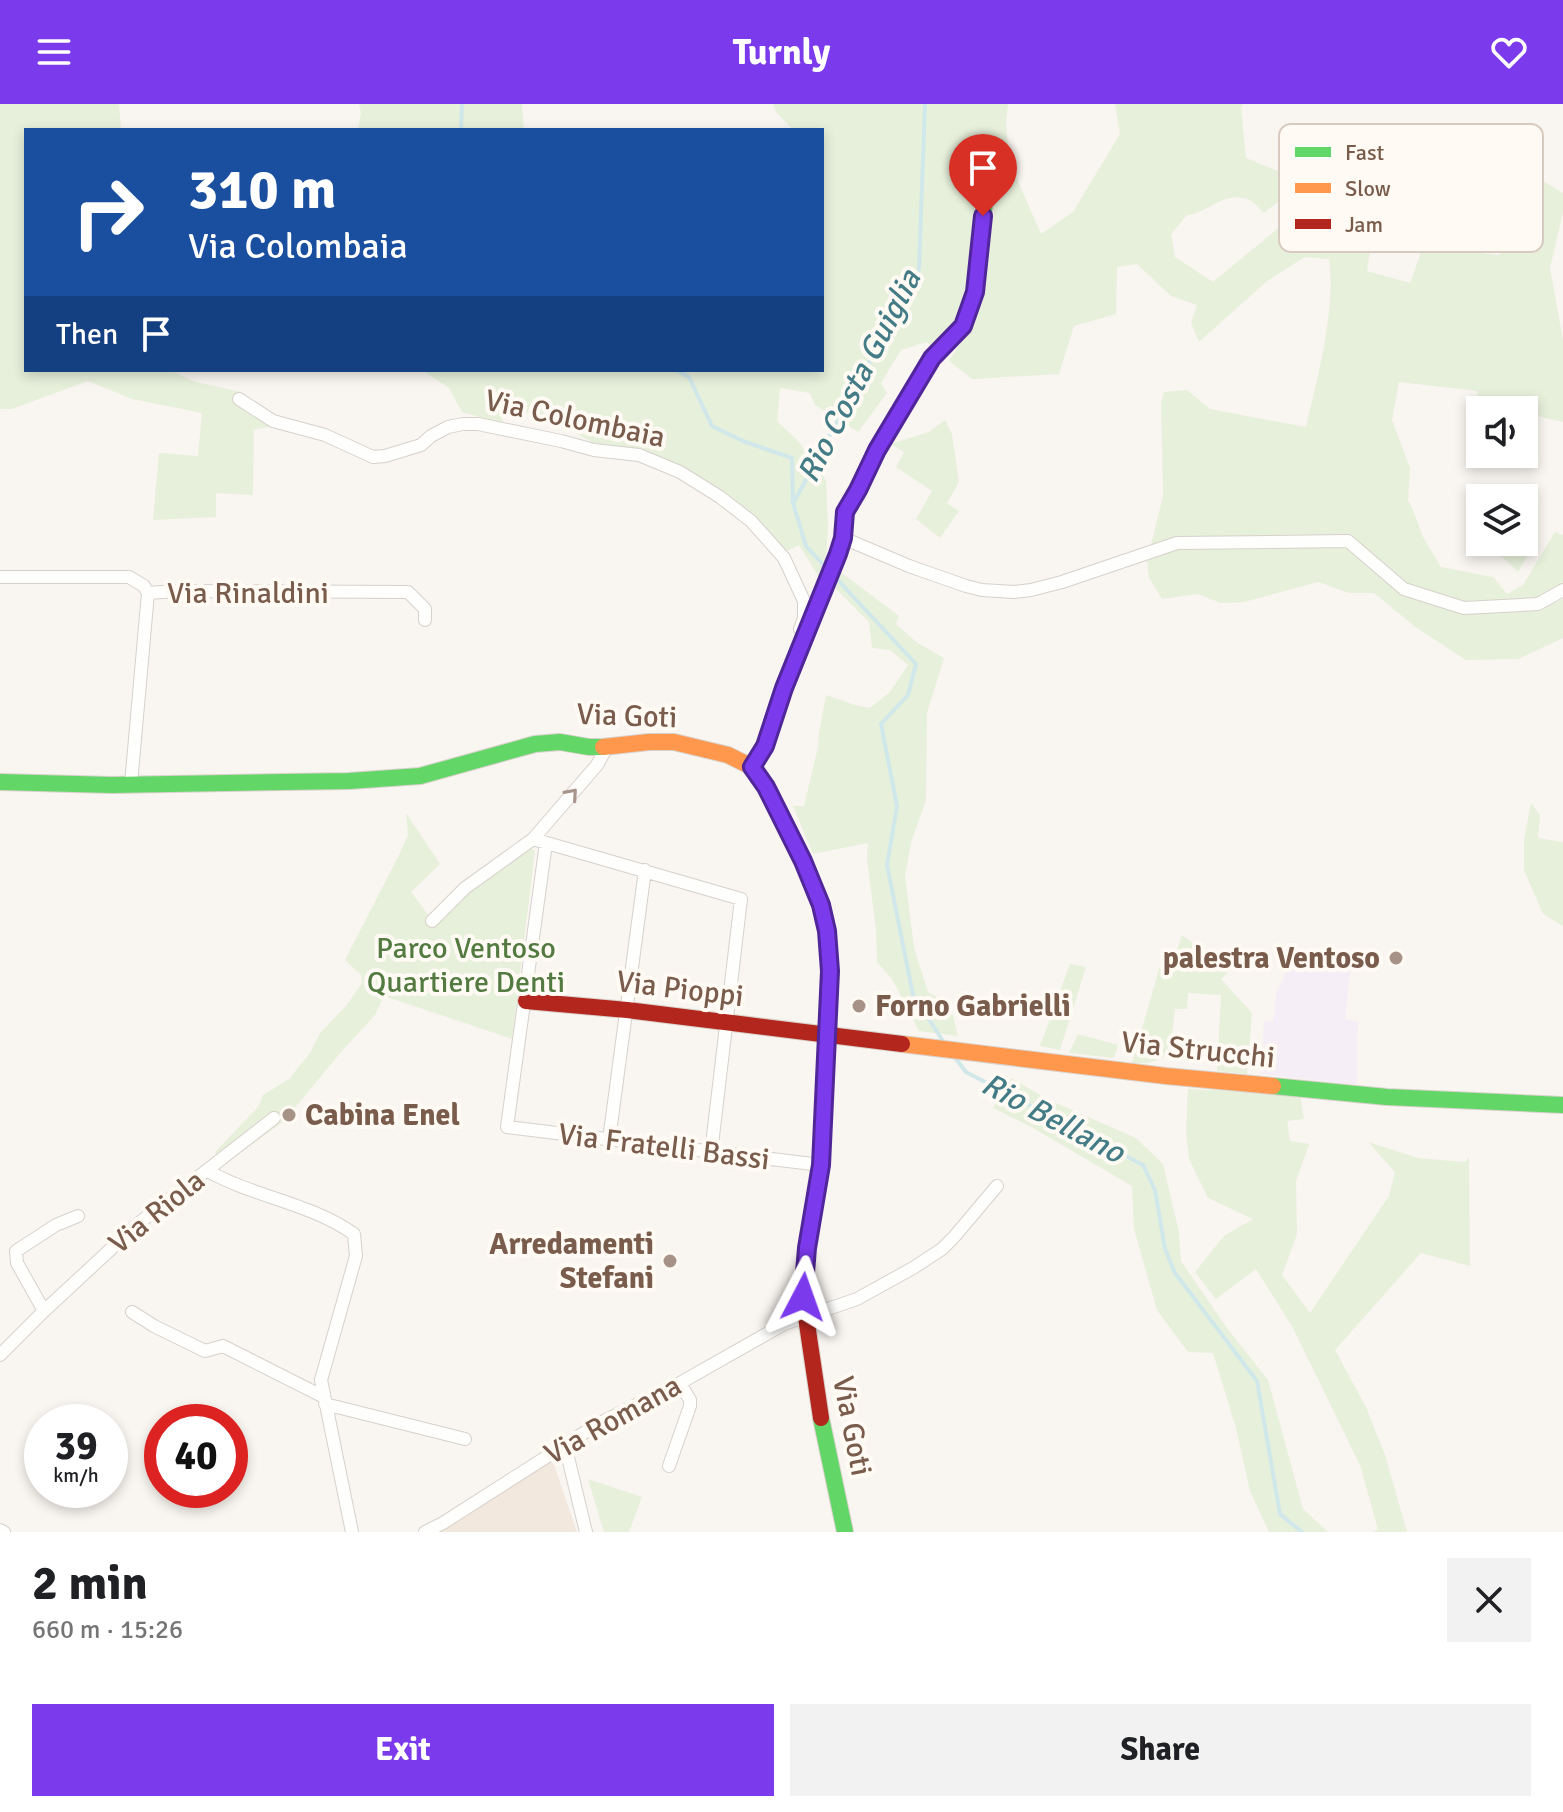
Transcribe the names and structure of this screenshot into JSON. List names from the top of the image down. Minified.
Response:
{"streets":{"street":["Via Colombaia","Via Rinaldini","Via Goti","Via Pioppi","Via Strucchi","Via Fratelli Bassi","Via Riola","Via Romana"]},"crossings":[["Via Colombaia","Via Goti"],["Via Rinaldini","Via Goti"],["Via Goti","Via Pioppi"],["Via Goti","Via Strucchi"],["Via Goti","Via Fratelli Bassi"],["Via Goti","Via Romana"],["Via Pioppi","Via Strucchi"],["Via Pioppi","Via Fratelli Bassi"]],"water":["Rio Costa Guiglia","Rio Bellano"],"parks":["Parco Ventoso Quartiere Denti"],"places":["palestra Ventoso","Forno Gabrielli","Cabina Enel","Arredamenti Stefani"],"legend":["Fast","Slow","Jam"],"page":{"header":"Turnly","turn":["310 m","Via Colombaia"],"then":"Then","speed":"39 km/h","limit":"40","heading":["2 min","660 m · 15:26"],"buttons":["Exit","Share"]}}
